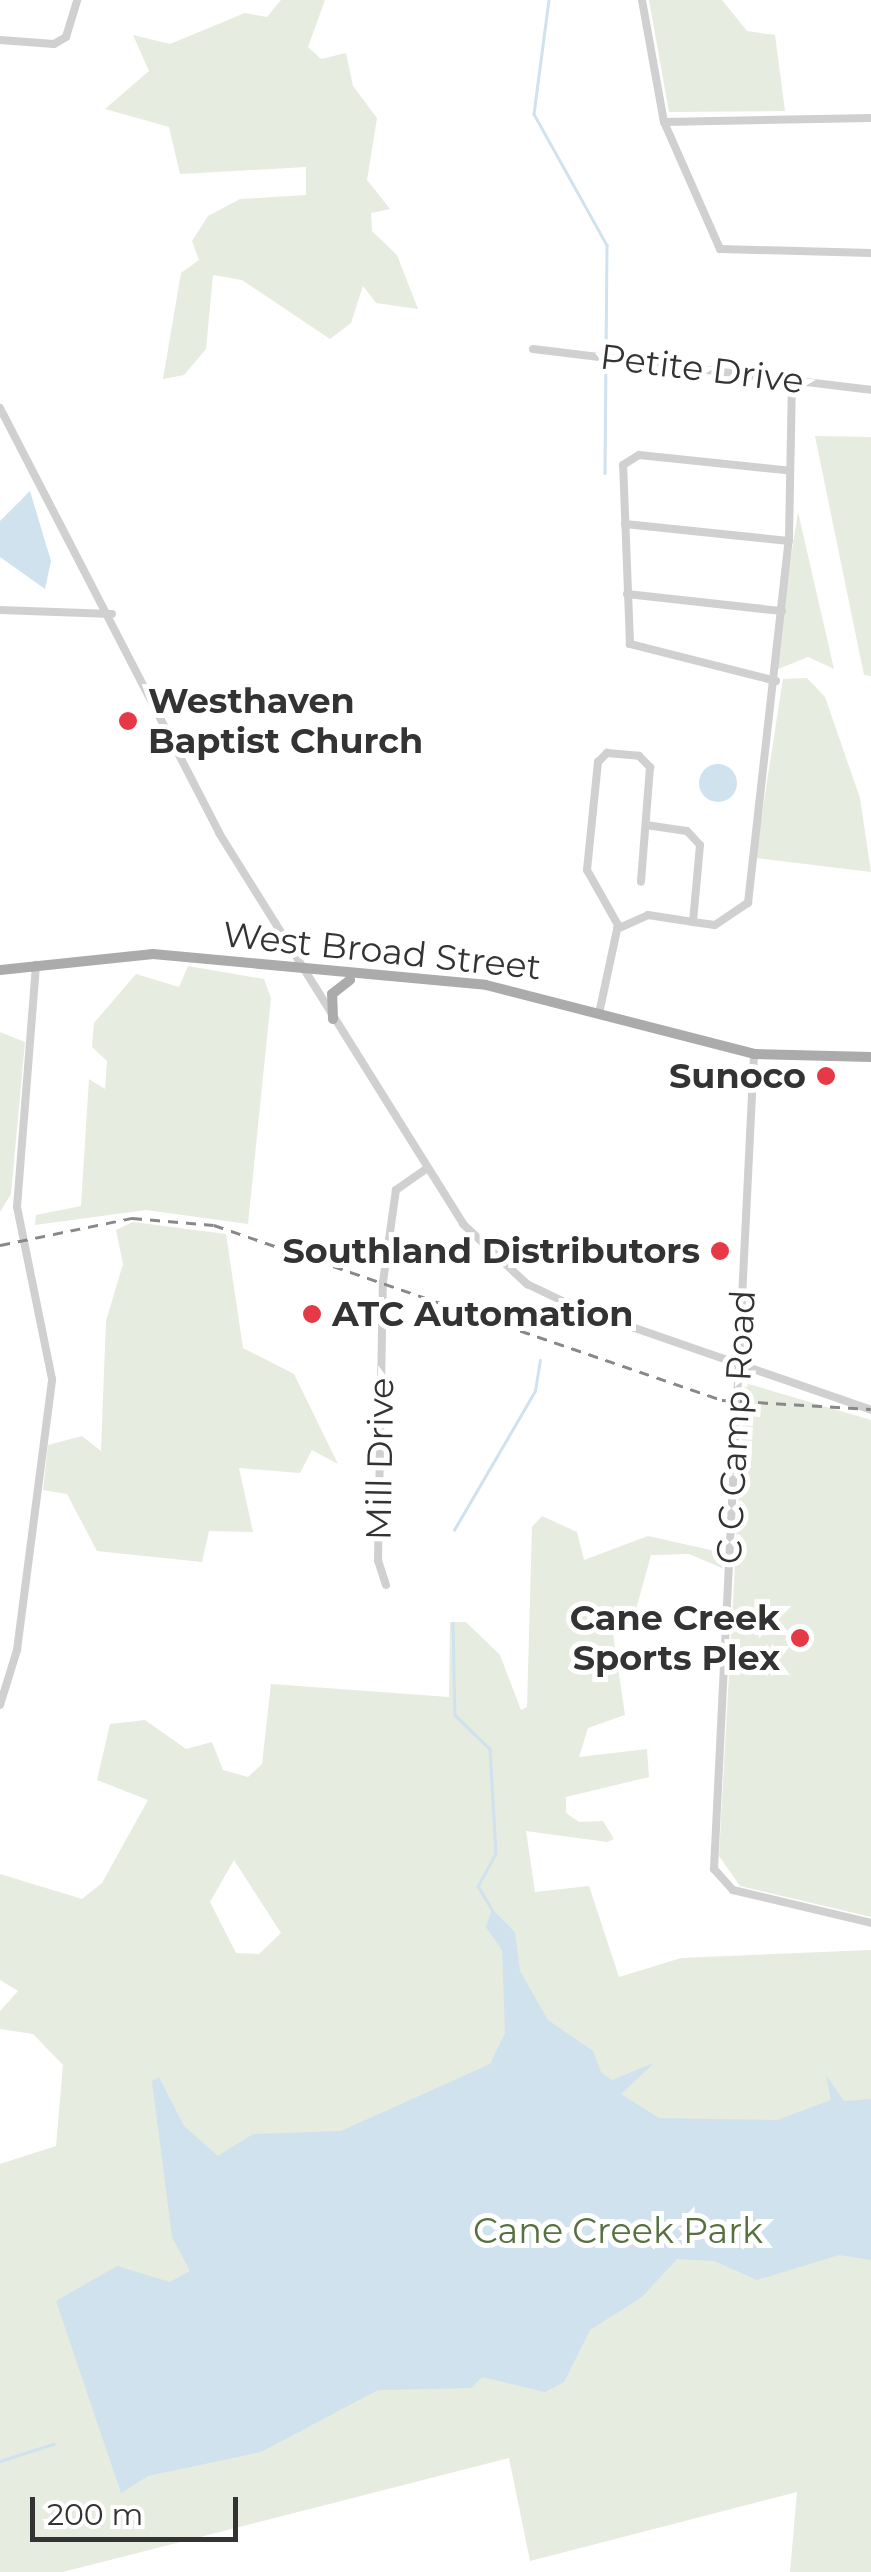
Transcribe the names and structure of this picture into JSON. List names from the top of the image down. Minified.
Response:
{"streets":{"main road":["West Broad Street"],"street":["Petite Drive","C C Camp Road","Mill Drive"]},"crossings":[["West Broad Street","C C Camp Road"]],"parks":["Cane Creek Park"],"places":["Westhaven Baptist Church","Sunoco","Southland Distributors","ATC Automation","Cane Creek Sports Plex"],"scale_bar":"200 m"}
